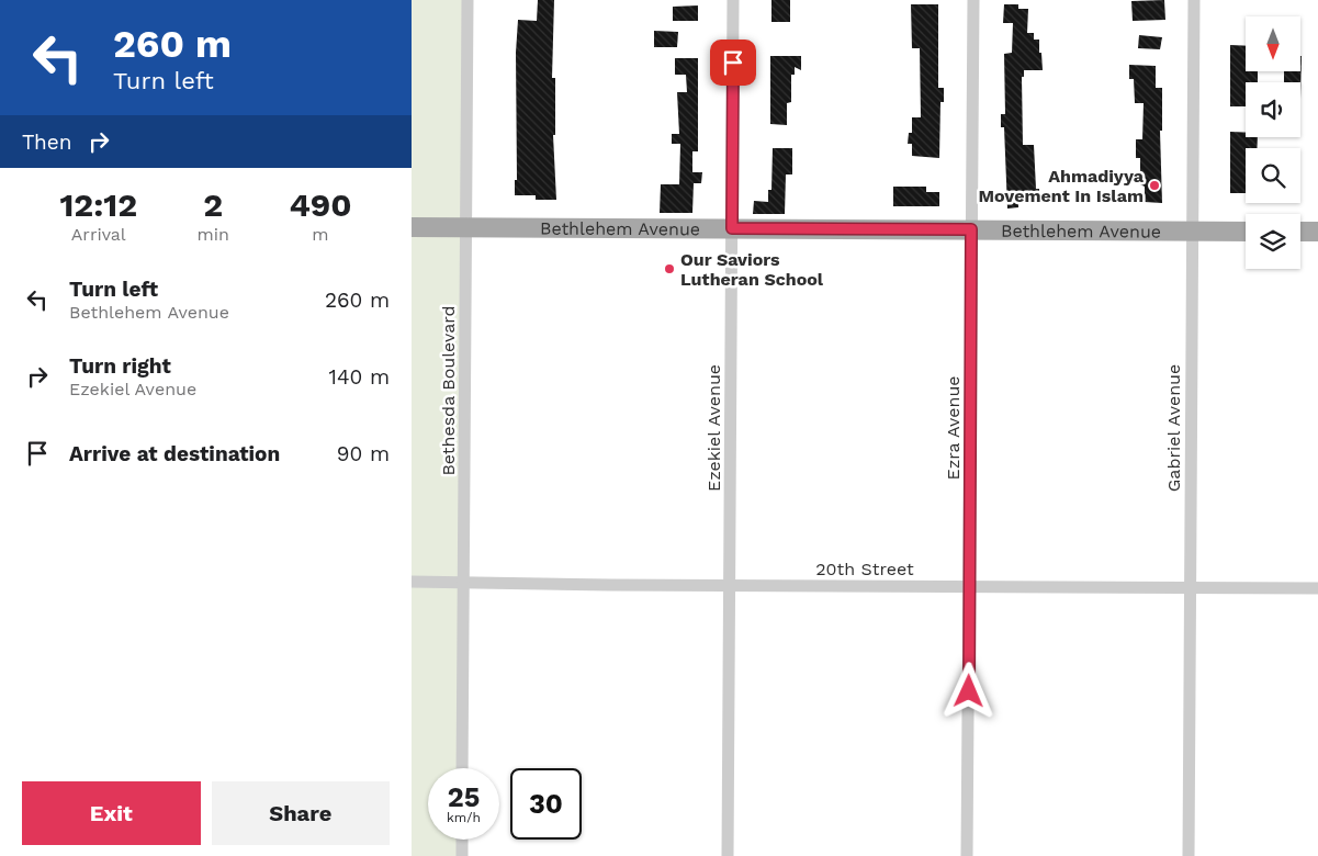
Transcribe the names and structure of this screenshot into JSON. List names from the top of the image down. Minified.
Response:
{"streets":{"main road":["Bethlehem Avenue"],"street":["Bethesda Boulevard","Ezekiel Avenue","Ezra Avenue","Gabriel Avenue","20th Street"]},"crossings":[["Bethlehem Avenue","Bethesda Boulevard"],["Bethlehem Avenue","Ezekiel Avenue"],["Bethlehem Avenue","Ezra Avenue"],["Bethlehem Avenue","Gabriel Avenue"],["Bethesda Boulevard","20th Street"],["Ezekiel Avenue","20th Street"],["Ezra Avenue","20th Street"],["Gabriel Avenue","20th Street"]],"places":["Ahmadiyya Movement In Islam","Our Saviors Lutheran School"],"north":"bottom","page":{"turn":["260 m","Turn left"],"then":"Then","eta":["12:12","Arrival","2","min","490","m"],"list":[{"name":"Turn left","note":"Bethlehem Avenue","value":"260 m"},{"name":"Turn right","note":"Ezekiel Avenue","value":"140 m"},{"name":"Arrive at destination","value":"90 m"}],"speed":"25 km/h","limit":"30","buttons":["Exit","Share"]}}
